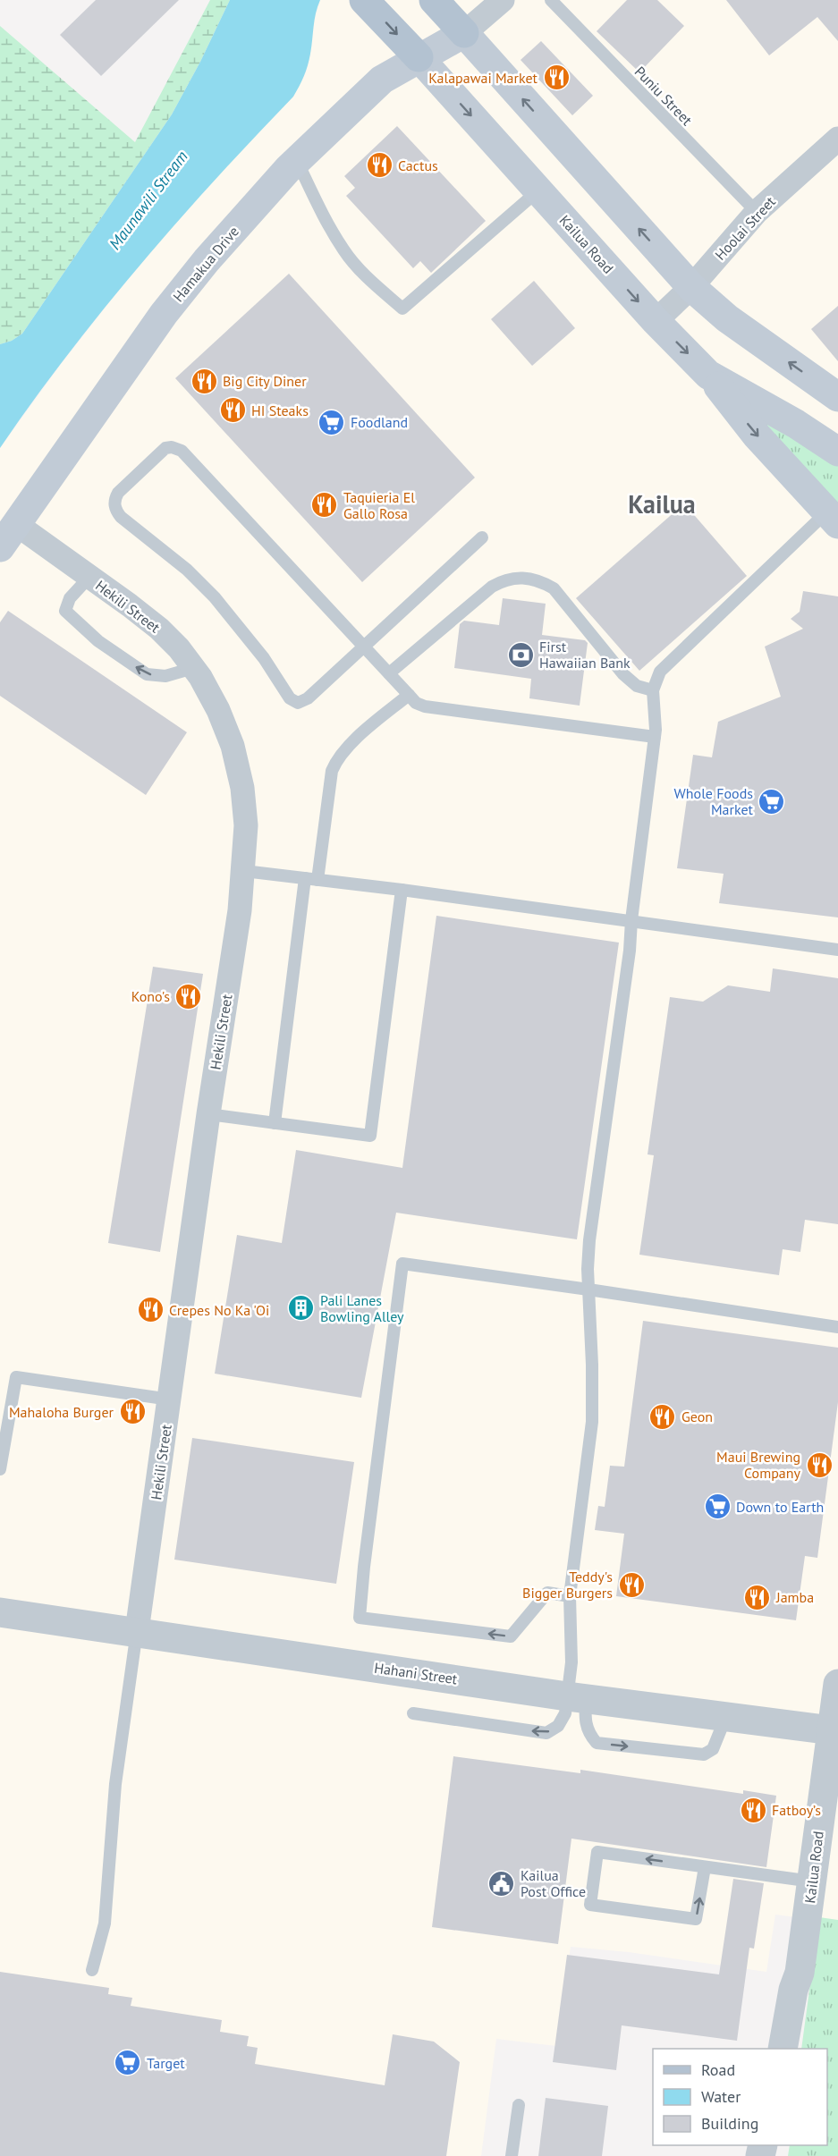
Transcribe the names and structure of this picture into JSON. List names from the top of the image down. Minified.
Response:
{"streets":{"main road":["Kailua Road","Hamakua Drive"],"street":["Hoolai Street","Hekili Street","Hahani Street"],"lane":["Puniu Street"]},"crossings":[["Puniu Street","Hoolai Street"],["Hoolai Street","Kailua Road"],["Kailua Road","Hamakua Drive"],["Kailua Road","Hahani Street"],["Hamakua Drive","Hekili Street"],["Hekili Street","Hahani Street"]],"districts":["Kailua"],"water":["Maunawili Stream"],"places":{"restaurant":["Kalapawai Market","Cactus","Big City Diner","HI Steaks","Taquieria El Gallo Rosa","Kono's","Crepes No Ka 'Oi","Mahaloha Burger","Geon","Maui Brewing Company","Teddy's Bigger Burgers","Jamba","Fatboy’s"],"supermarket":["Foodland","Whole Foods Market","Down to Earth","Target"],"bank":["First Hawaiian Bank"],"building":["Pali Lanes Bowling Alley"],"public building":["Kailua Post Office"]},"legend":["Road","Water","Building"]}
